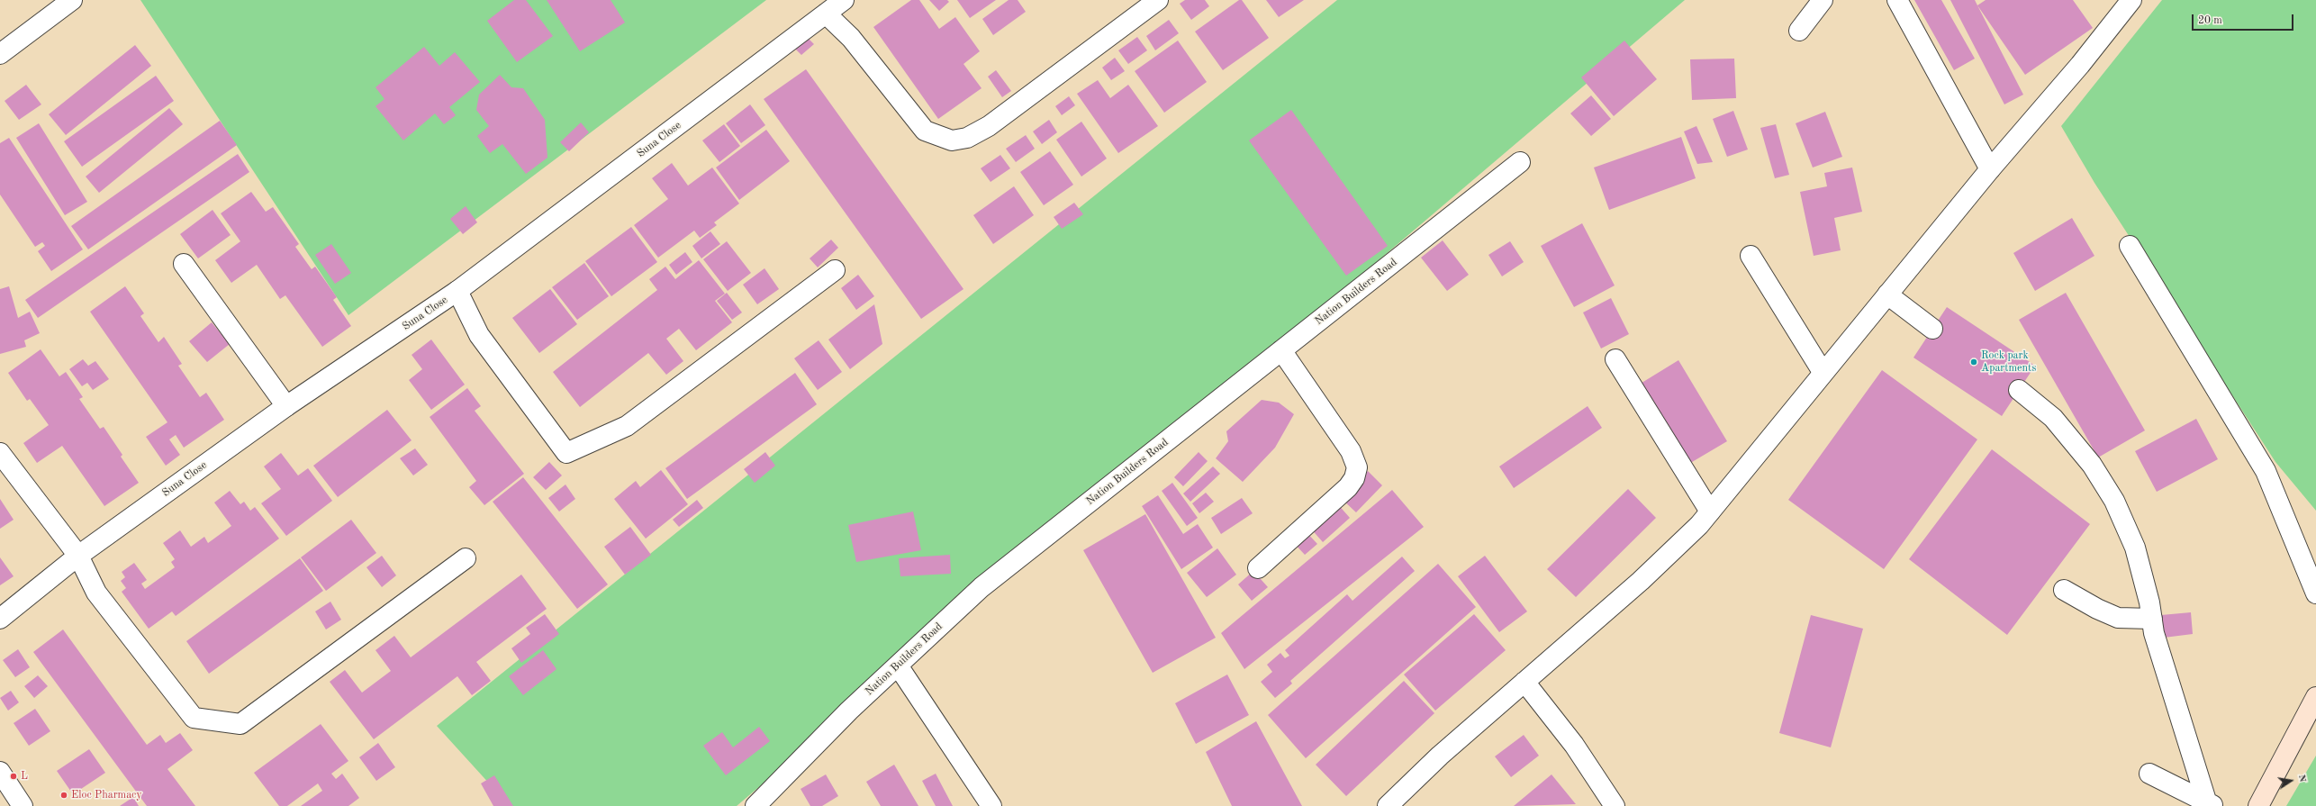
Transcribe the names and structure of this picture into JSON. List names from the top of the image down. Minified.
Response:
{"streets":{"street":["Suna Close","Nation Builders Road"]},"places":["Rock park Apartments","L","Eloc Pharmacy"],"scale_bar":"20 m","north":"right"}
